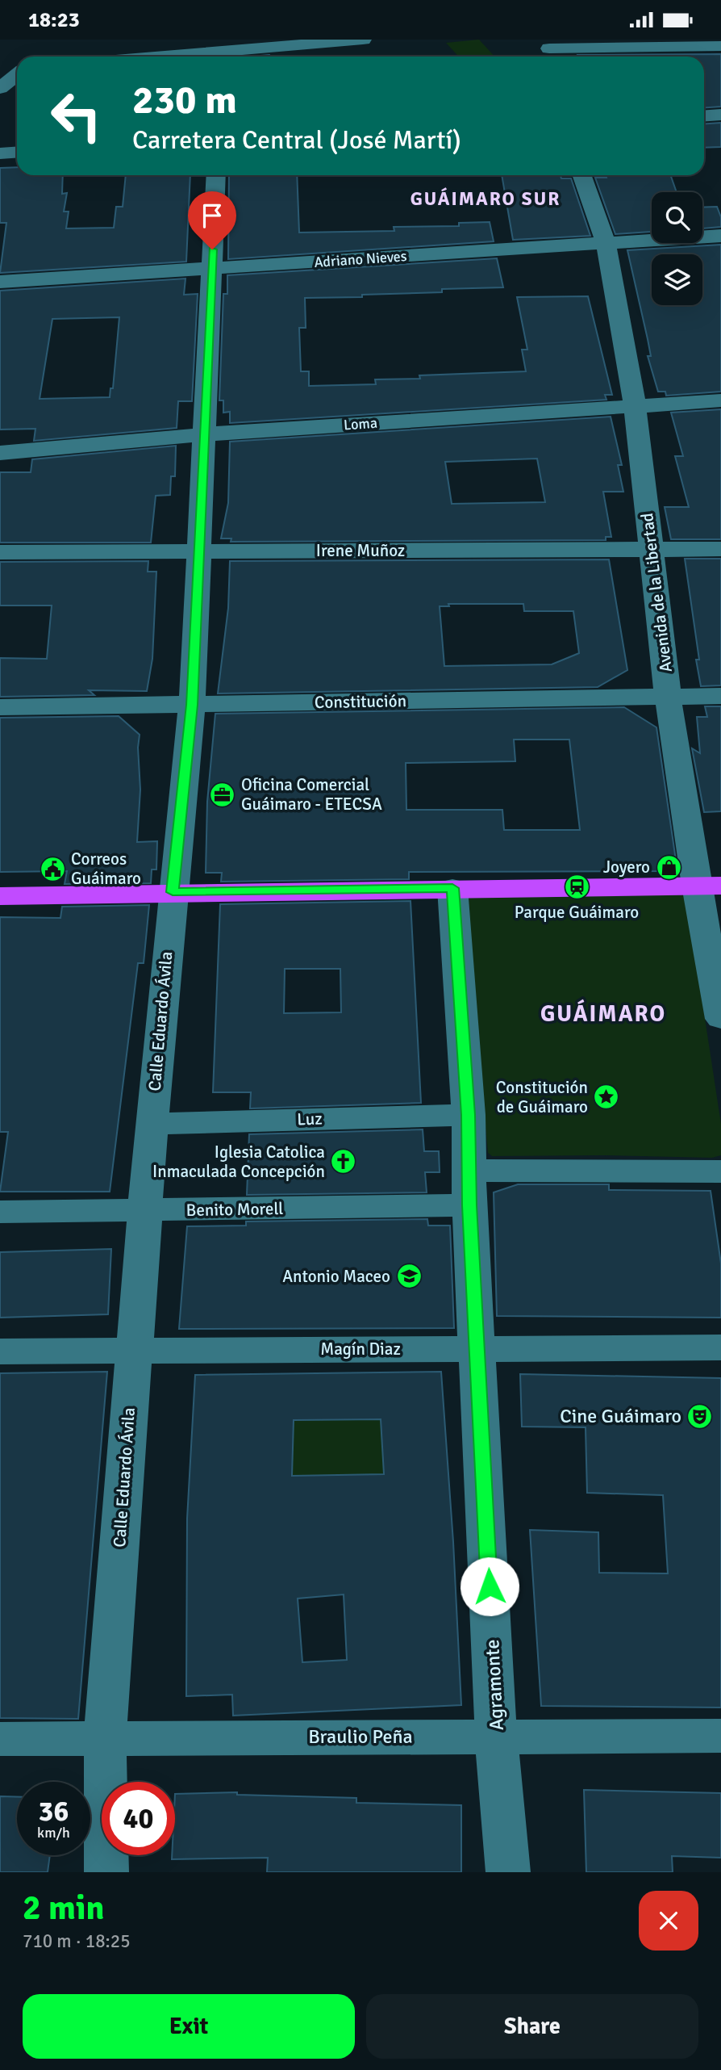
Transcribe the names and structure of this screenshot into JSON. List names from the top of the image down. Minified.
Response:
{"streets":{"street":["Adriano Nieves","Loma","Irene Muñoz","Avenida de la Libertad","Constitución","Calle Eduardo Ávila","Luz","Benito Morell","Magín Diaz","Agramonte","Braulio Peña"]},"crossings":[["Adriano Nieves","Avenida de la Libertad"],["Adriano Nieves","Calle Eduardo Ávila"],["Loma","Avenida de la Libertad"],["Loma","Calle Eduardo Ávila"],["Irene Muñoz","Avenida de la Libertad"],["Irene Muñoz","Calle Eduardo Ávila"],["Avenida de la Libertad","Constitución"],["Constitución","Calle Eduardo Ávila"],["Calle Eduardo Ávila","Luz"],["Calle Eduardo Ávila","Benito Morell"],["Calle Eduardo Ávila","Magín Diaz"],["Calle Eduardo Ávila","Braulio Peña"],["Luz","Agramonte"],["Benito Morell","Agramonte"],["Magín Diaz","Agramonte"],["Agramonte","Braulio Peña"]],"districts":["GUÁIMARO SUR","GUÁIMARO"],"places":{"office":["Oficina Comercial Guáimaro - ETECSA"],"shop":["Joyero"],"public building":["Correos Guáimaro"],"station":["Parque Guáimaro"],"place":["Constitución de Guáimaro"],"church":["Iglesia Catolica Inmaculada Concepción"],"school or university":["Antonio Maceo"],"theatre":["Cine Guáimaro"]},"page":{"status":"18:23","turn":["230 m","Carretera Central (José Martí)"],"speed":"36 km/h","limit":"40","heading":["2 min","710 m · 18:25"],"buttons":["Exit","Share"]}}
